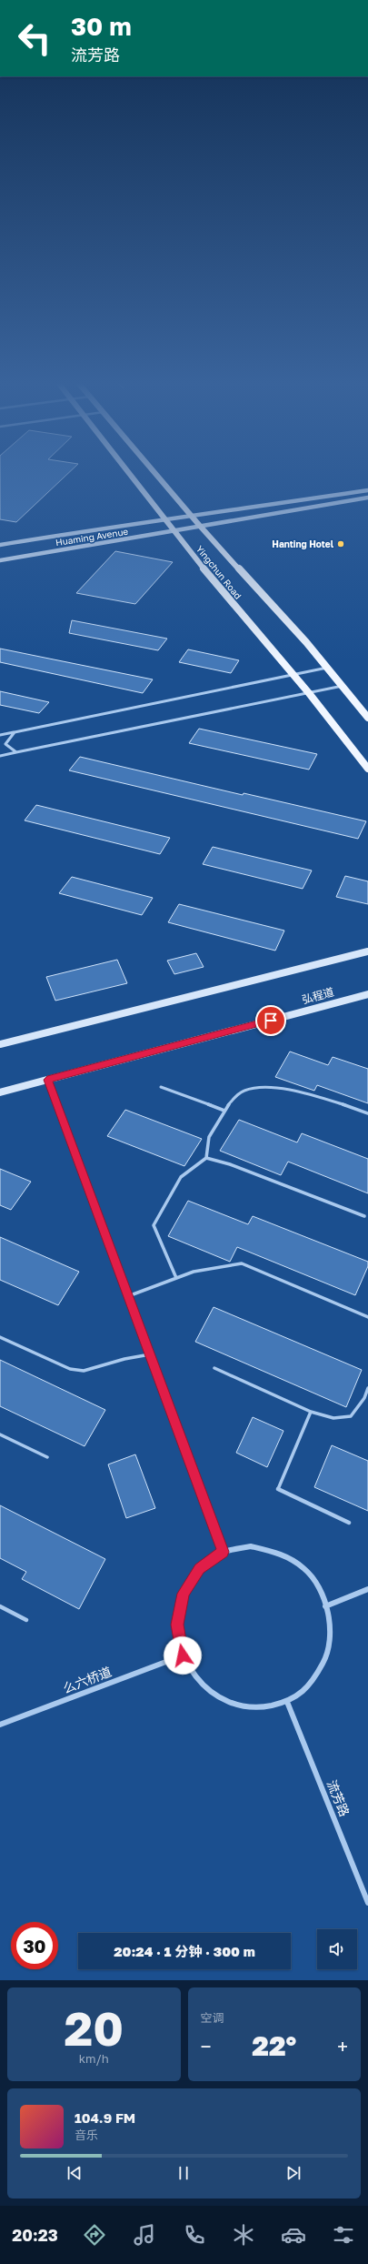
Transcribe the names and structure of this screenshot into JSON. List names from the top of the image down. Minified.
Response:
{"streets":{"main road":["Huaming Avenue","Yingchun Road","弘程道"],"street":["么六桥道","流芳路"]},"crossings":[["Huaming Avenue","Yingchun Road"]],"places":["Hanting Hotel"],"page":{"turn":["30 m","流芳路"],"limit":"30","trip":"20:24 · 1 分钟 · 300 m","tile":[["20","km/h"],"空调"],"heat":["−","22°","+"],"song":["104.9 FM","音乐"],"tabs":"20:23"}}
